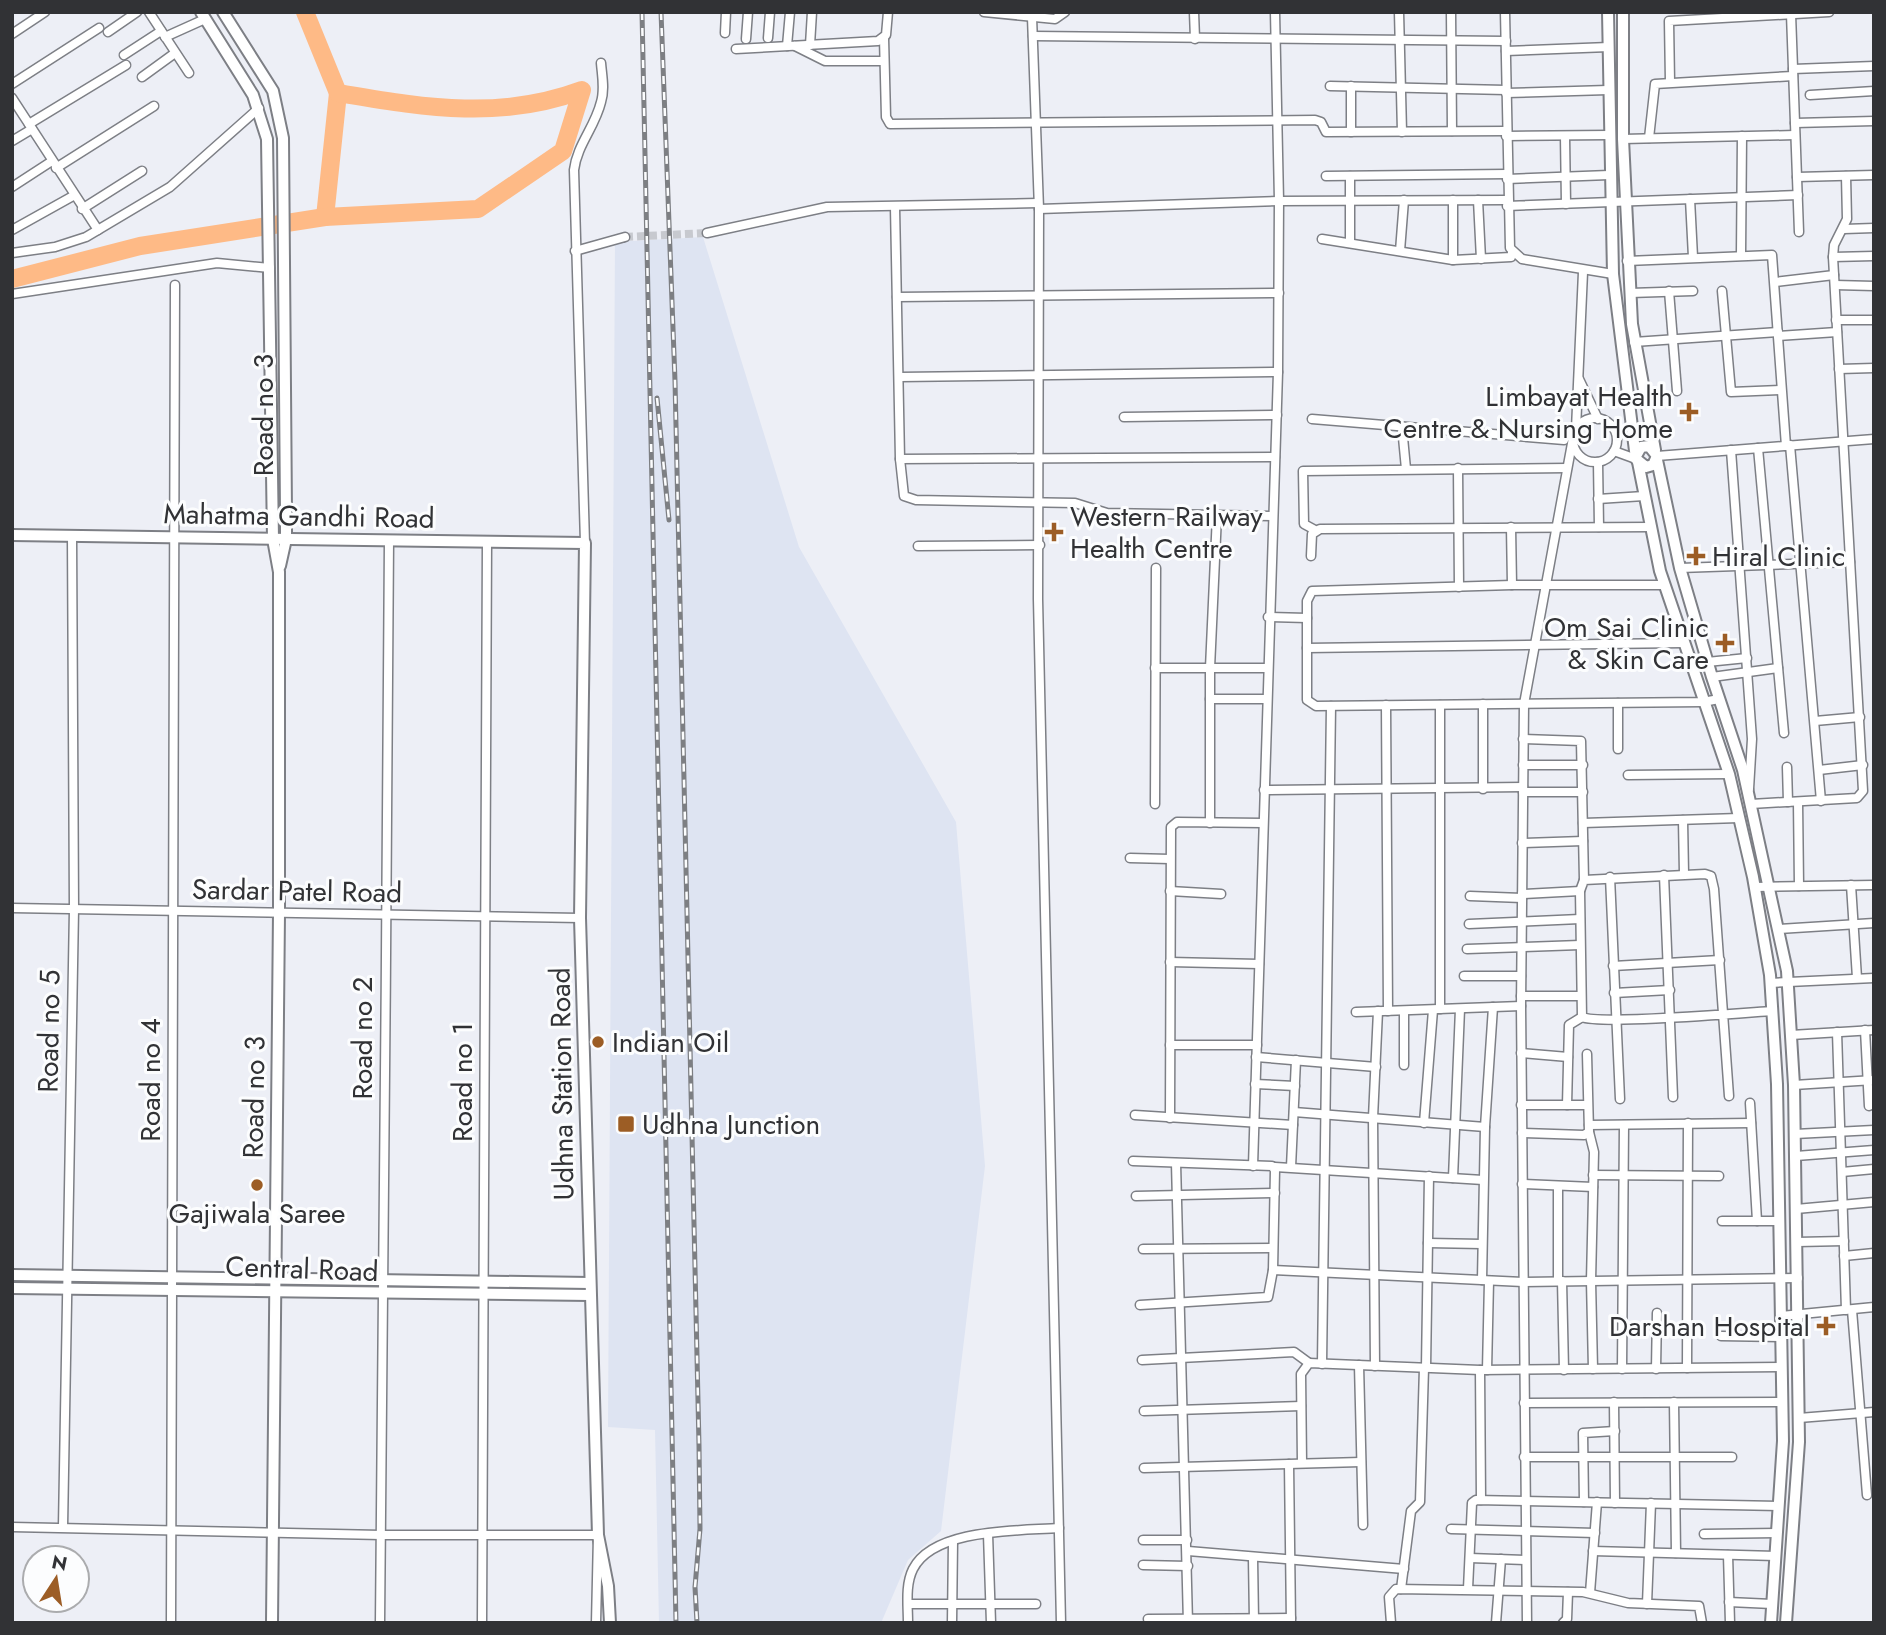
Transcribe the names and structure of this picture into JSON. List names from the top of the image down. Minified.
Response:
{"streets":{"street":["Road no 3","Mahatma Gandhi Road","Sardar Patel Road","Road no 5","Road no 2","Road no 4","Road no 1","Udhna Station Road","Central Road"]},"crossings":[["Road no 3","Mahatma Gandhi Road"],["Road no 3","Sardar Patel Road"],["Road no 3","Central Road"],["Mahatma Gandhi Road","Road no 5"],["Mahatma Gandhi Road","Road no 2"],["Mahatma Gandhi Road","Road no 4"],["Mahatma Gandhi Road","Road no 1"],["Mahatma Gandhi Road","Udhna Station Road"],["Sardar Patel Road","Road no 5"],["Sardar Patel Road","Road no 2"],["Sardar Patel Road","Road no 4"],["Sardar Patel Road","Road no 1"],["Sardar Patel Road","Udhna Station Road"],["Road no 5","Central Road"],["Road no 2","Central Road"],["Road no 4","Central Road"],["Road no 1","Central Road"],["Udhna Station Road","Central Road"]],"places":{"health":["Limbayat Health Centre & Nursing Home","Western Railway Health Centre","Hiral Clinic","Om Sai Clinic & Skin Care","Darshan Hospital"],"other":["Indian Oil","Gajiwala Saree"],"transit":["Udhna Junction"]},"north":"top"}
